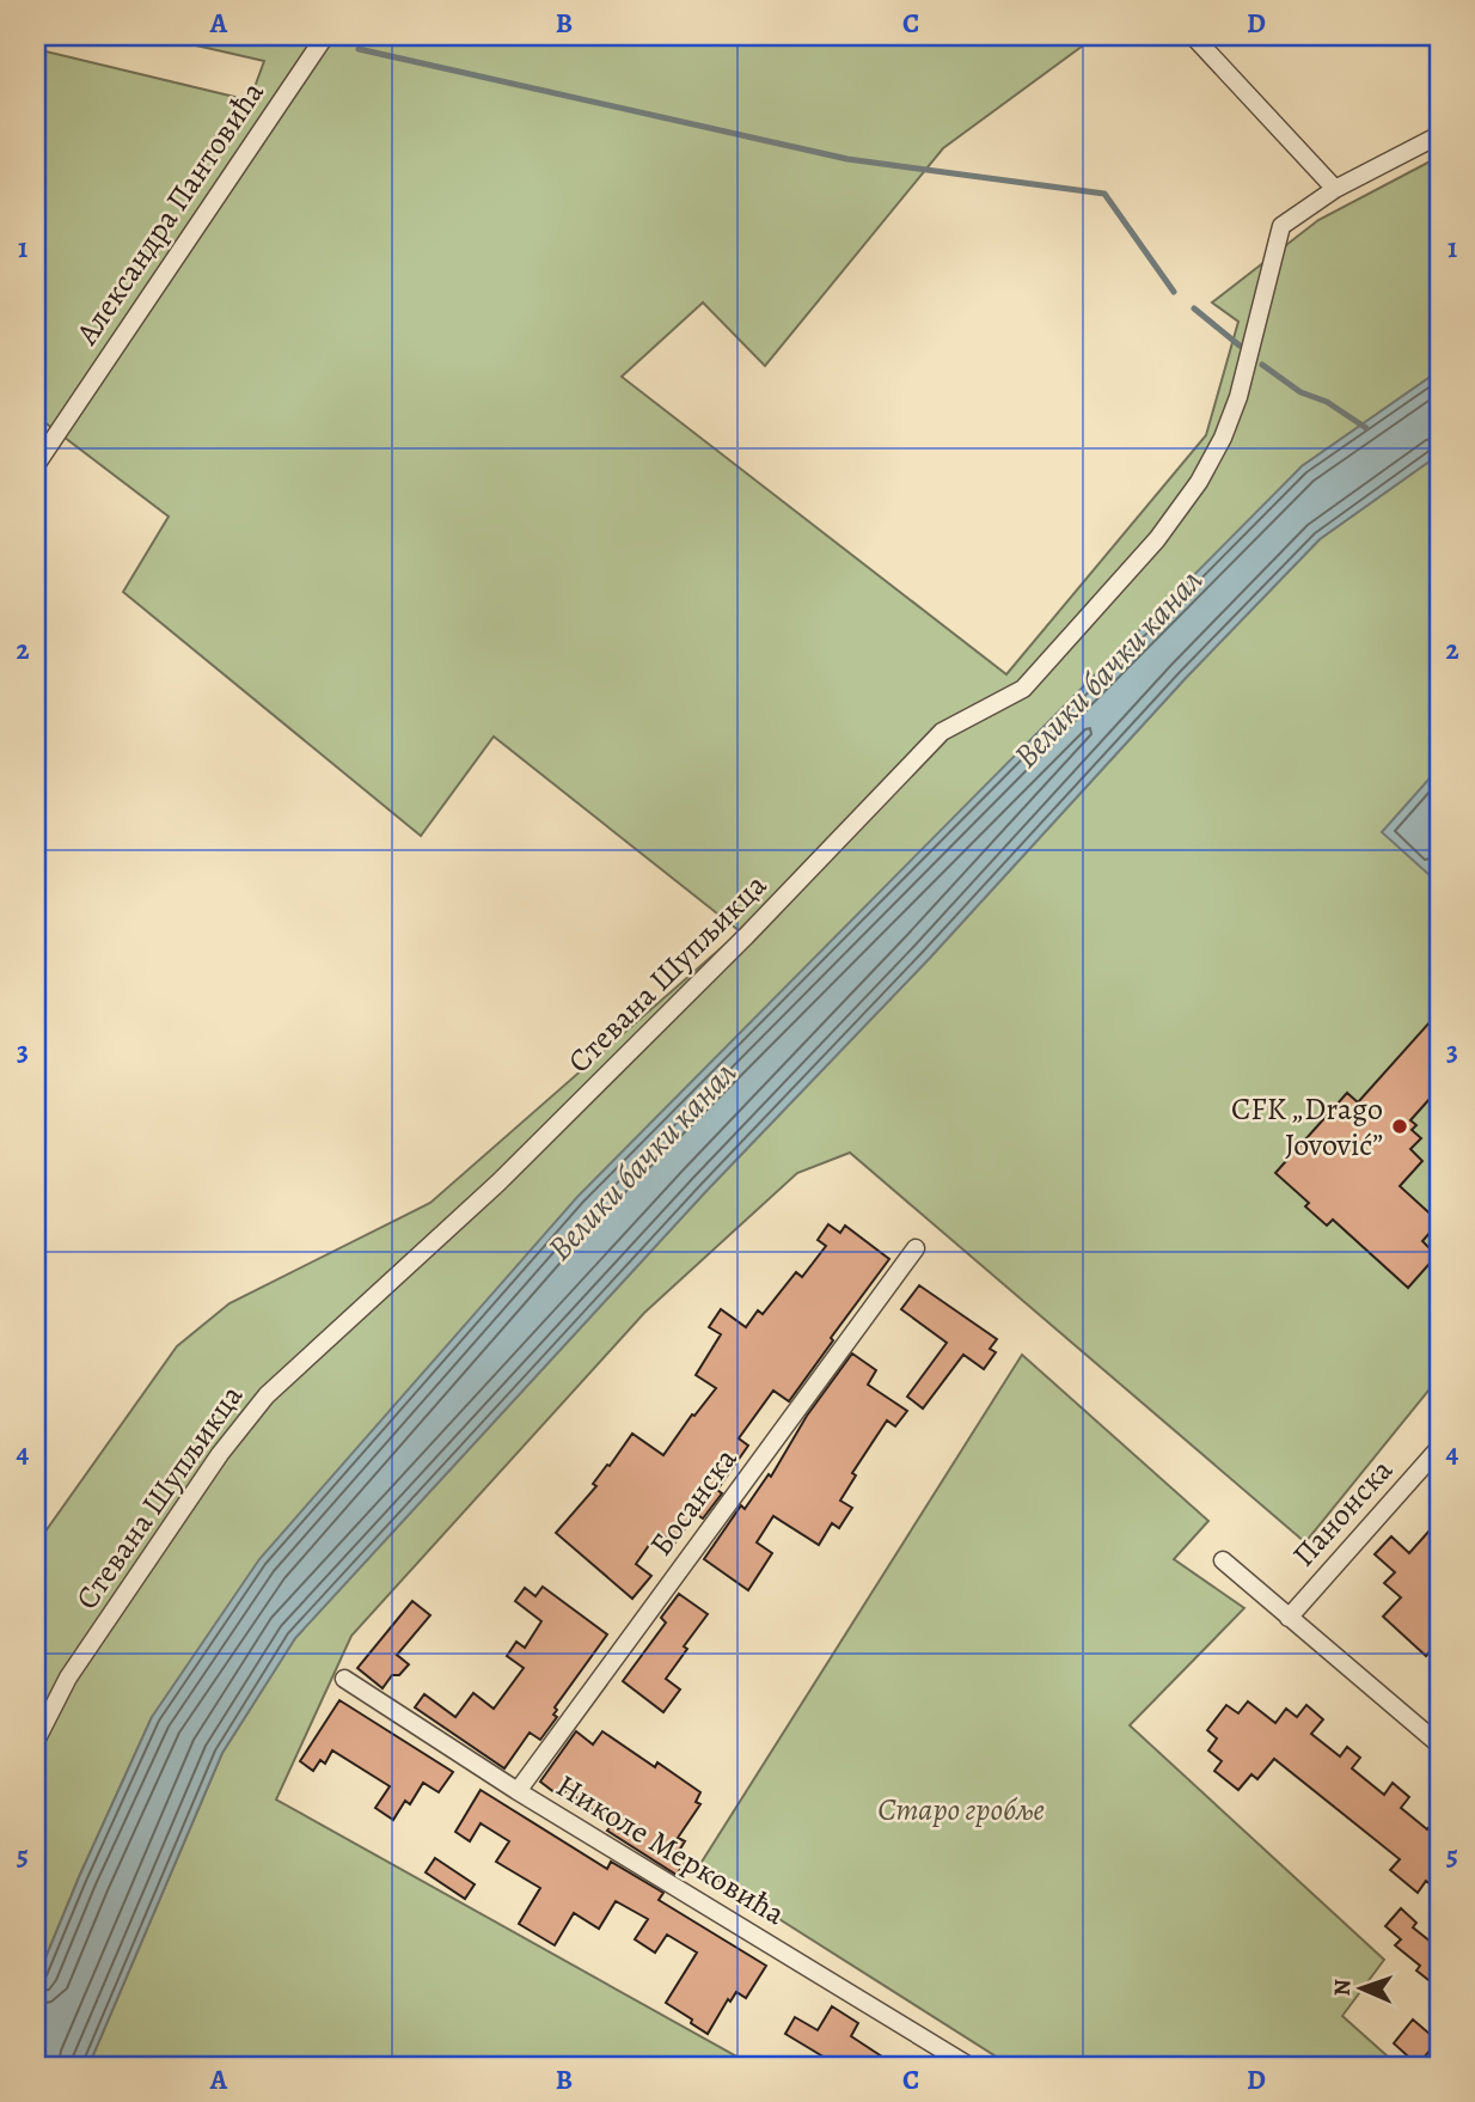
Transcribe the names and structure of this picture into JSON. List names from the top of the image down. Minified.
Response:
{"streets":{"street":["Александра Пантовића","Стевана Шупљикца","Босанска","Панонска","Николе Мерковића"]},"crossings":[["Босанска","Николе Мерковића"]],"water":["Велики бачки канал"],"parks":["Старо гробље"],"places":["CFK „Drago Jovović”"],"north":"left","grid":{"columns":["A","B","C","D"],"rows":["1","2","3","4","5"]}}
